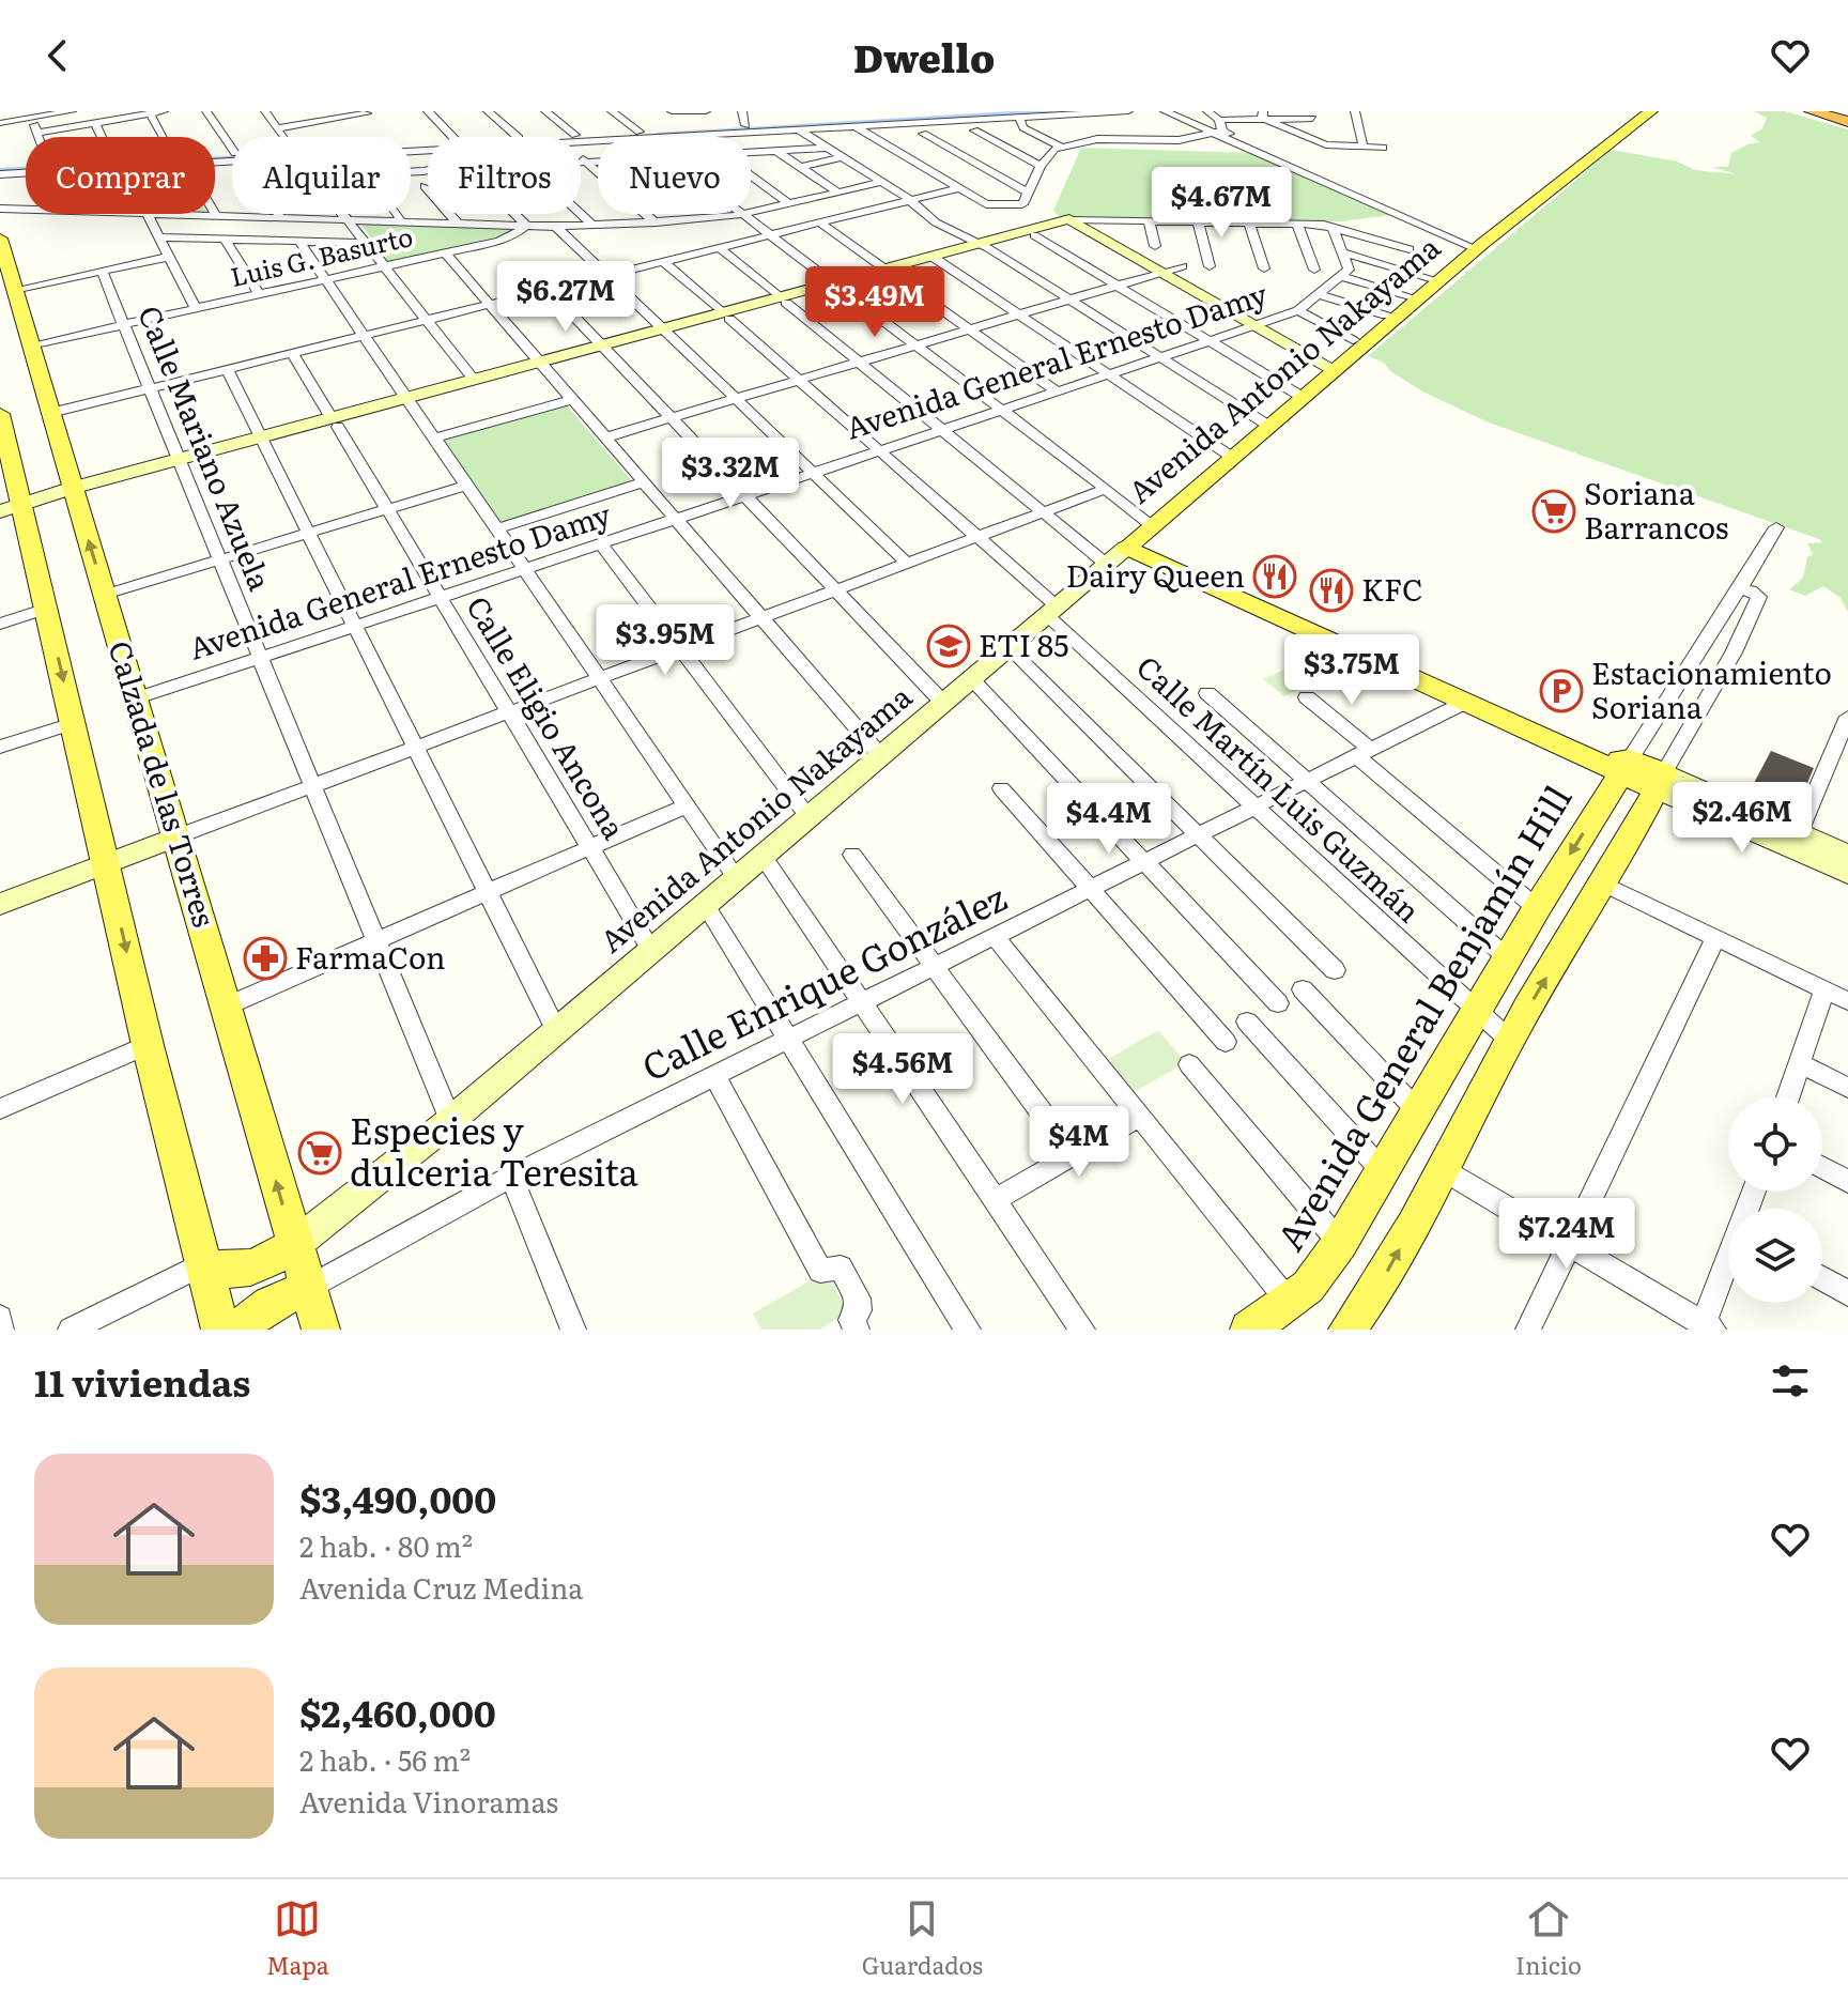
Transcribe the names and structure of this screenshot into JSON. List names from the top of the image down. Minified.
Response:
{"streets":{"main road":["Avenida Antonio Nakayama","Calzada de las Torres","Avenida General Benjamín Hill"],"street":["Luis G. Basurto","Avenida General Ernesto Damy","Calle Mariano Azuela","Calle Eligio Ancona","Calle Martín Luis Guzmán","Calle Enrique González"]},"crossings":[["Luis G. Basurto","Calle Mariano Azuela"],["Luis G. Basurto","Calzada de las Torres"],["Avenida General Ernesto Damy","Calle Mariano Azuela"],["Avenida General Ernesto Damy","Calle Eligio Ancona"],["Avenida General Ernesto Damy","Calzada de las Torres"],["Avenida General Ernesto Damy","Calle Martín Luis Guzmán"],["Avenida Antonio Nakayama","Calle Mariano Azuela"],["Avenida Antonio Nakayama","Calle Eligio Ancona"],["Avenida Antonio Nakayama","Calzada de las Torres"],["Avenida Antonio Nakayama","Calle Martín Luis Guzmán"],["Calzada de las Torres","Calle Enrique González"],["Calle Martín Luis Guzmán","Calle Enrique González"],["Calle Martín Luis Guzmán","Avenida General Benjamín Hill"]],"places":{"supermarket":["Soriana Barrancos","Especies y dulceria Teresita"],"restaurant":["Dairy Queen","KFC"],"school or university":["ETI 85"],"parking":["Estacionamiento Soriana"],"pharmacy":["FarmaCon"]},"page":{"header":"Dwello","chip":["Comprar","Alquilar","Filtros","Nuevo"],"price":["$4.67M","$6.27M","$3.49M","$3.32M","$3.95M","$3.75M","$2.46M","$4.4M","$4.56M","$4M","$7.24M"],"heading":"11 viviendas","list":[{"name":"$3,490,000","note":"2 hab. · 80 m² · Avenida Cruz Medina"},{"name":"$2,460,000","note":"2 hab. · 56 m² · Avenida Vinoramas"}],"tabs":["Mapa","Guardados","Inicio"]}}
